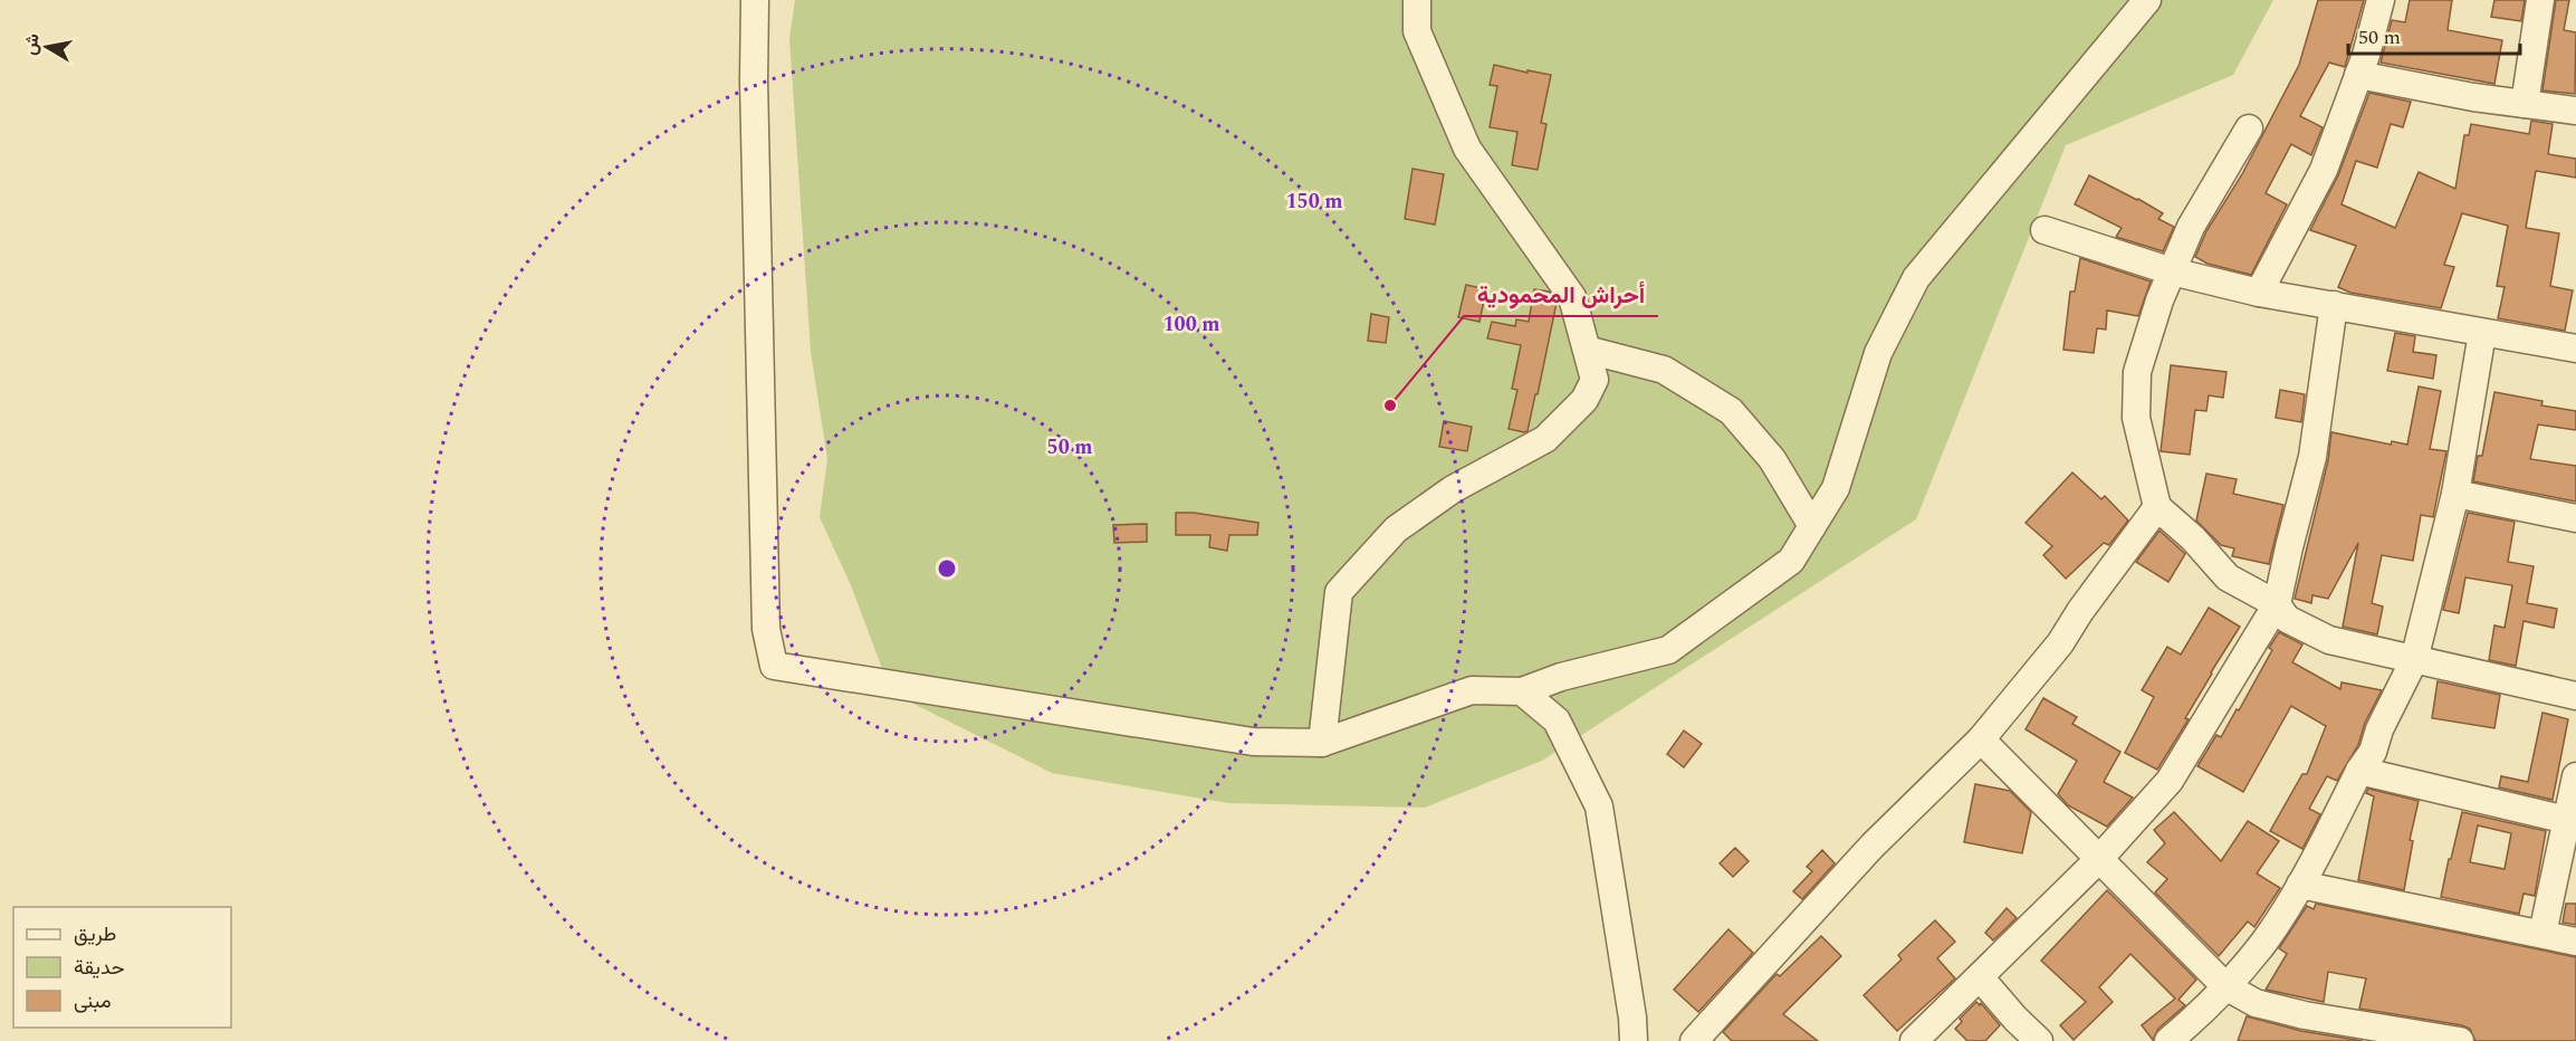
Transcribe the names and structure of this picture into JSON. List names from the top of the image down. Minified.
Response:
{"places":["أحراش المحمودية"],"legend":["طريق","حديقة","مبنى"],"scale_bar":"50 m","north":"left","rings":["150 m","100 m","50 m"]}
